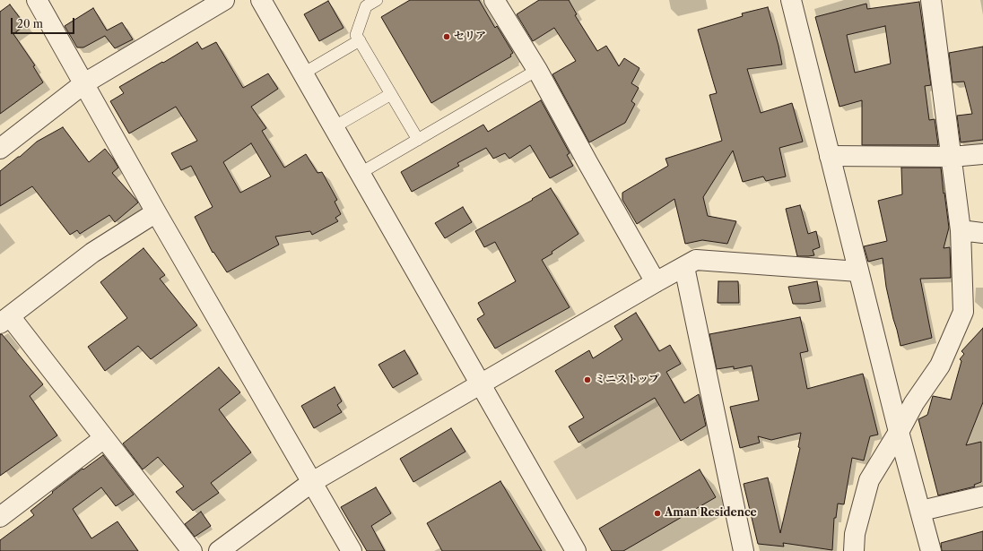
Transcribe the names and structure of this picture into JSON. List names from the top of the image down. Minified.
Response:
{"places":["セリア","ミニストップ","Aman Residence"],"scale_bar":"20 m"}
